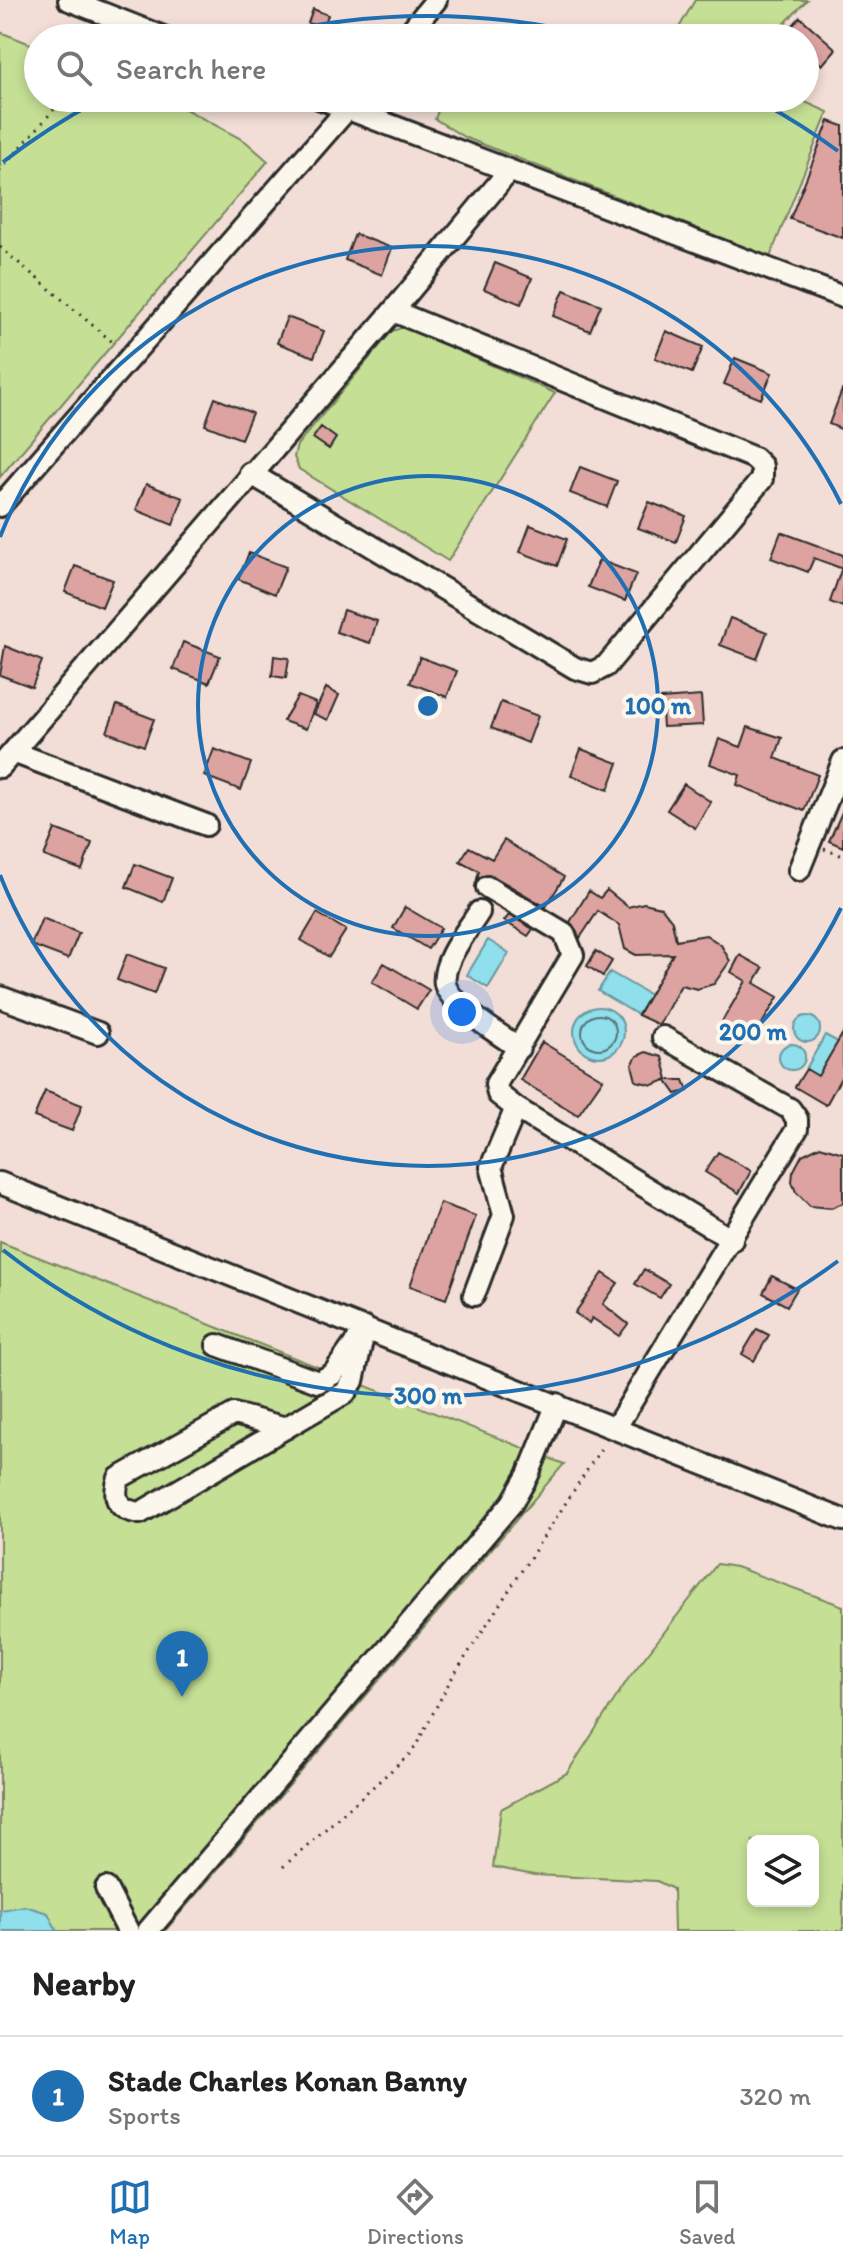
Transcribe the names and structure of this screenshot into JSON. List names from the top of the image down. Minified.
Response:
{"page":{"search":"Search here","pins":"1","heading":"Nearby","list":[{"mark":"1","name":"Stade Charles Konan Banny","note":"Sports","value":"320 m"}],"nav":["Map","Directions","Saved"]},"rings":["100 m","200 m","300 m"]}
